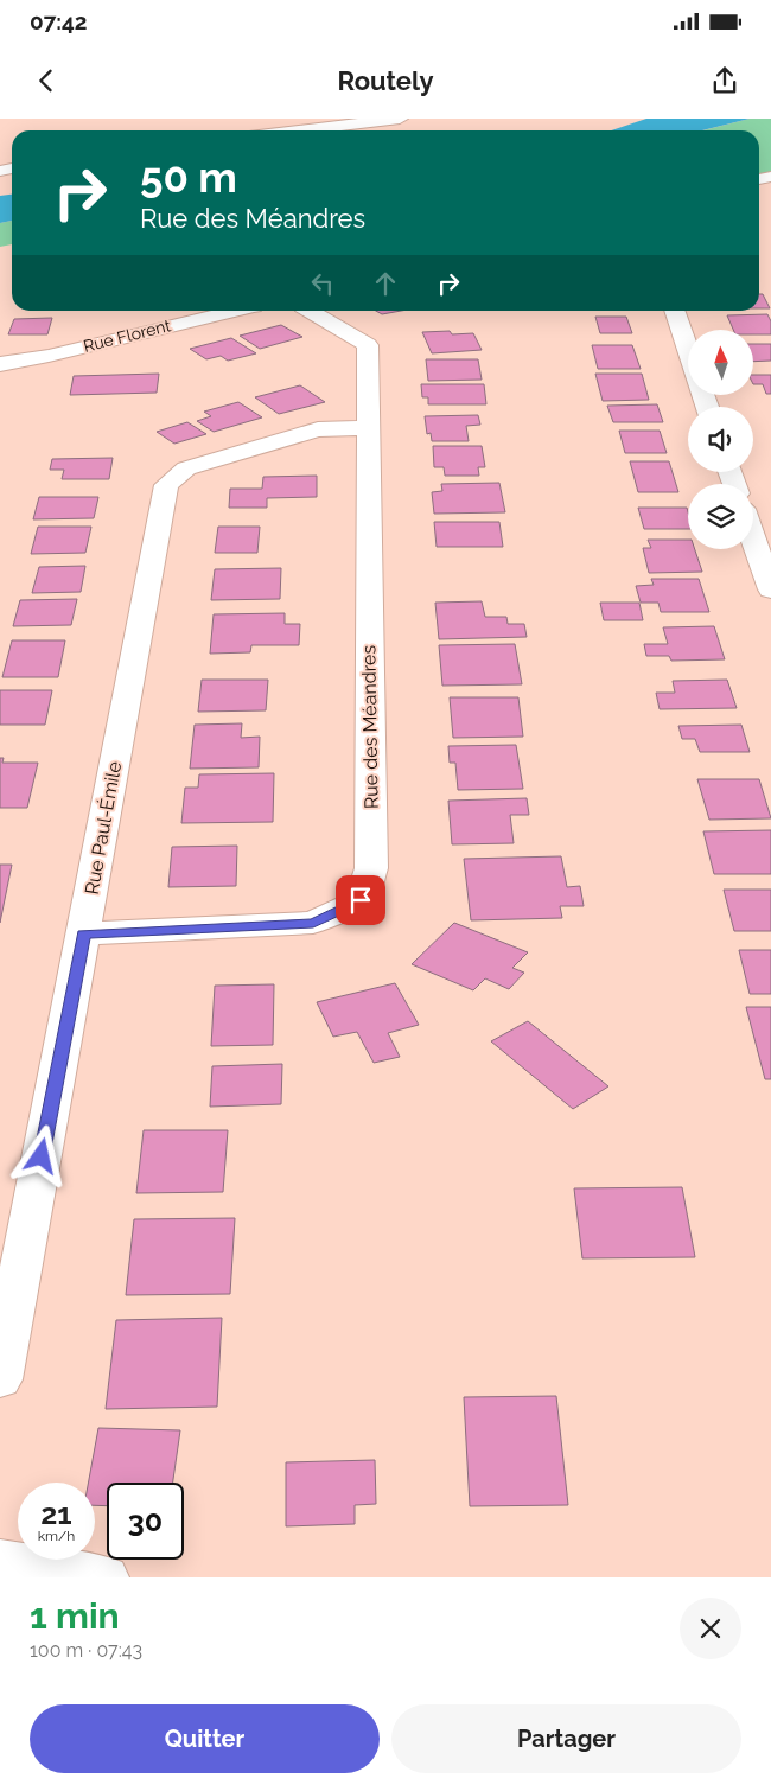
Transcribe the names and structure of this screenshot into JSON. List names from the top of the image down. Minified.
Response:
{"streets":{"street":["Rue Florent","Rue des Méandres","Rue Paul-Émile"]},"crossings":[["Rue des Méandres","Rue Paul-Émile"]],"north":"top","page":{"status":"07:42","header":"Routely","turn":["50 m","Rue des Méandres"],"speed":"21 km/h","limit":"30","heading":["1 min","100 m · 07:43"],"buttons":["Quitter","Partager"]}}
